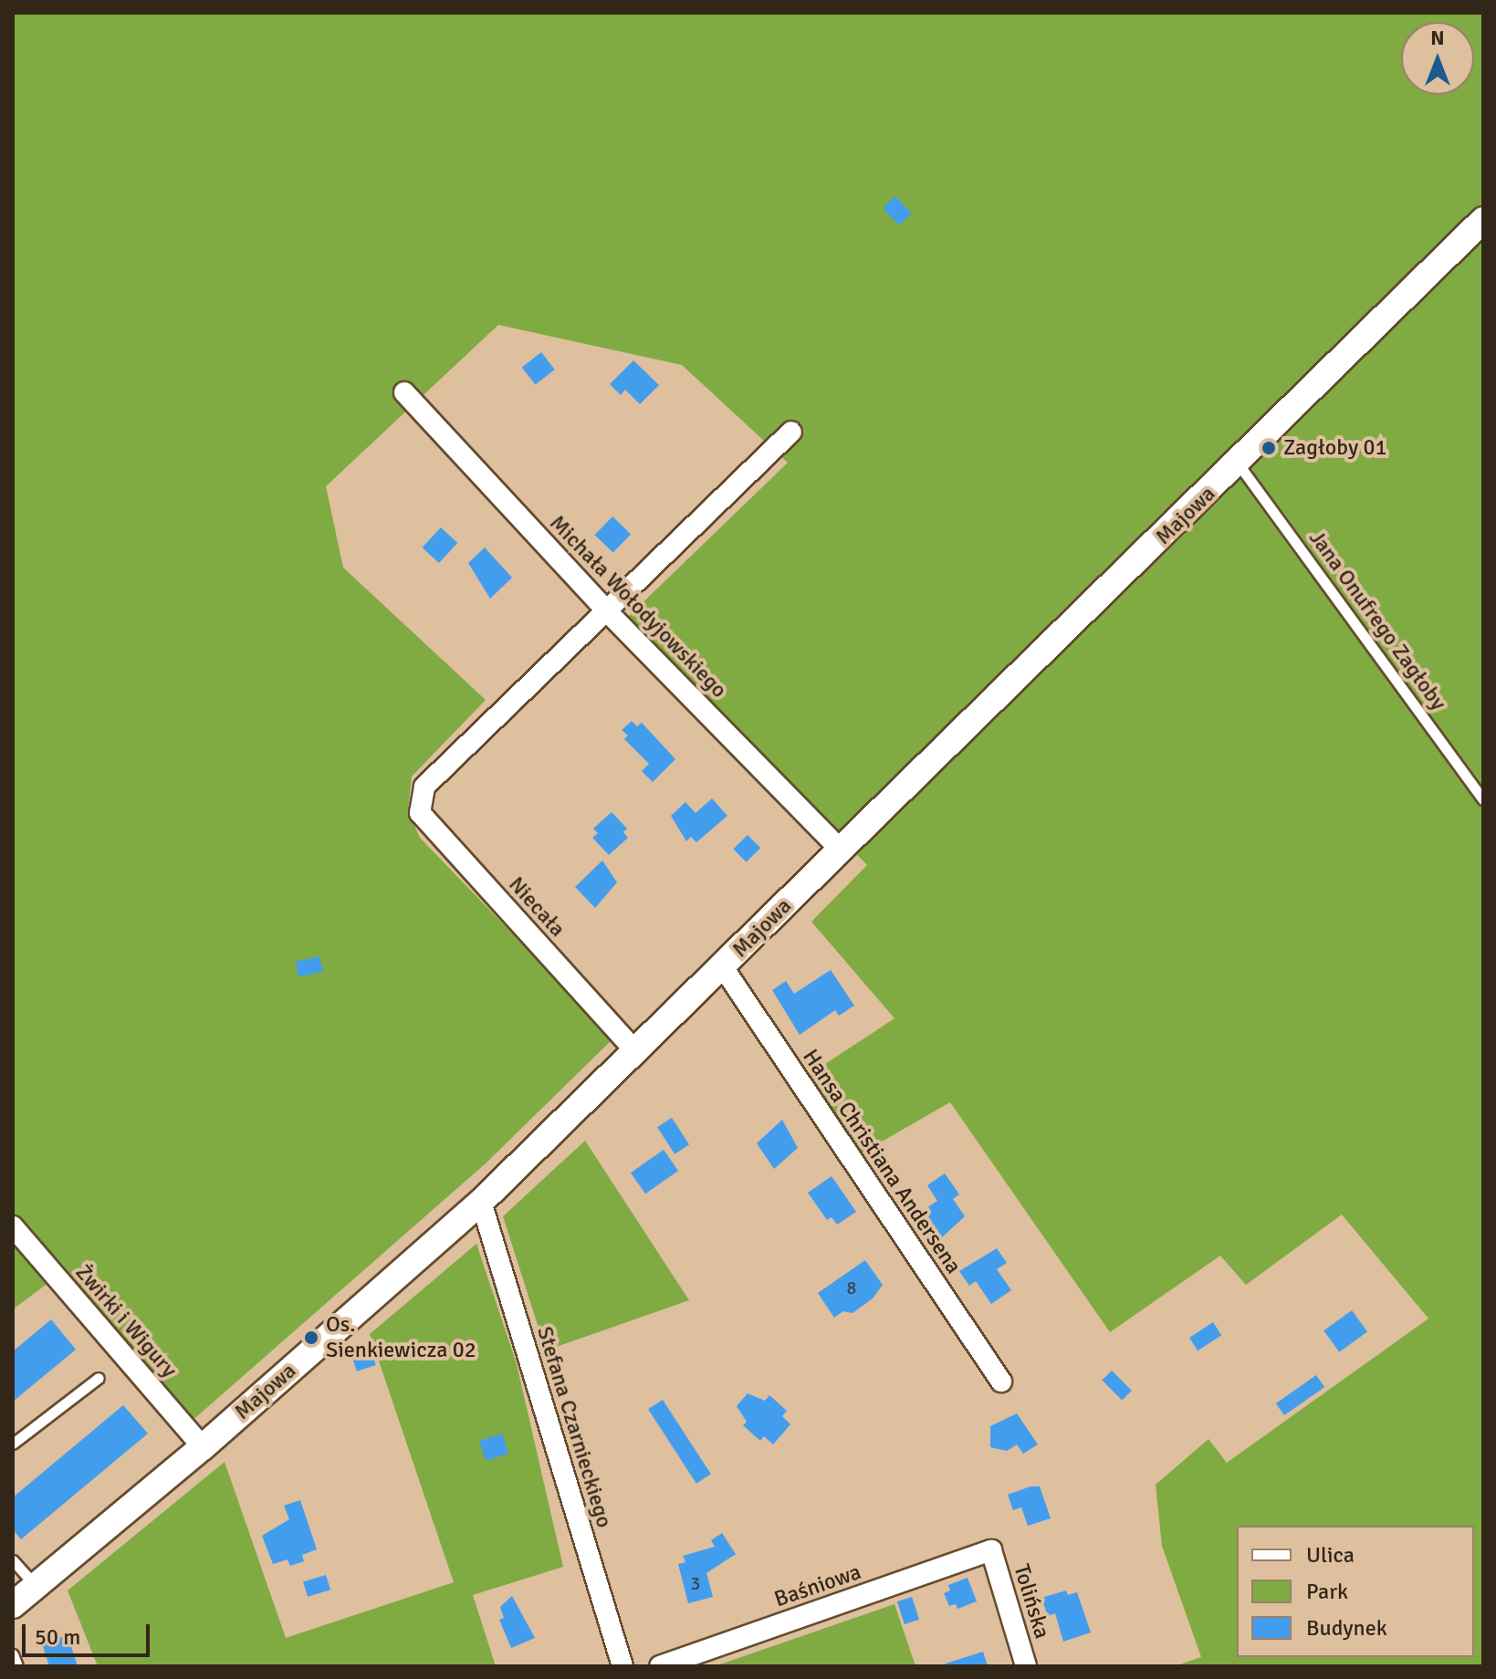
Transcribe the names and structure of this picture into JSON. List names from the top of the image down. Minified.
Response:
{"streets":{"street":["Majowa","Michała Wołodyjowskiego","Niecała","Hansa Christiana Andersena","Żwirki i Wigury","Stefana Czarnieckiego","Baśniowa","Tolińska"],"lane":["Jana Onufrego Zagłoby"]},"crossings":[["Majowa","Michała Wołodyjowskiego"],["Majowa","Jana Onufrego Zagłoby"],["Majowa","Niecała"],["Majowa","Hansa Christiana Andersena"],["Majowa","Żwirki i Wigury"],["Majowa","Stefana Czarnieckiego"],["Michała Wołodyjowskiego","Niecała"],["Baśniowa","Tolińska"]],"places":["Zagłoby 01","Os. Sienkiewicza 02"],"house_numbers":["8","3"],"legend":["Ulica","Park","Budynek"],"scale_bar":"50 m","north":"top"}
